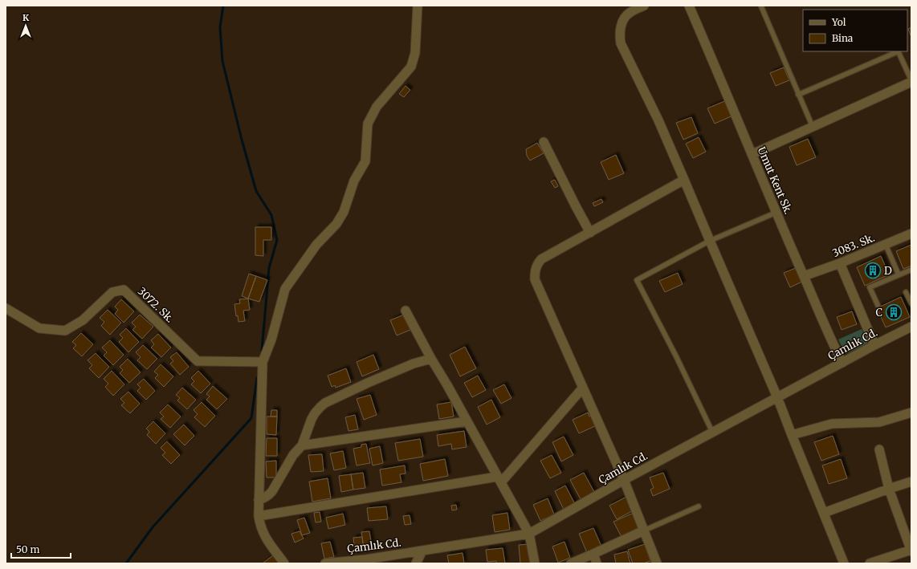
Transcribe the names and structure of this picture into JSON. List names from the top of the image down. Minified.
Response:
{"streets":{"street":["Umut Kent Sk.","3083. Sk.","3072. Sk.","Çamlık Cd."]},"crossings":[["Umut Kent Sk.","3083. Sk."],["Umut Kent Sk.","Çamlık Cd."]],"places":{"building":["D","C"]},"legend":["Yol","Bina"],"scale_bar":"50 m","north":"top"}
